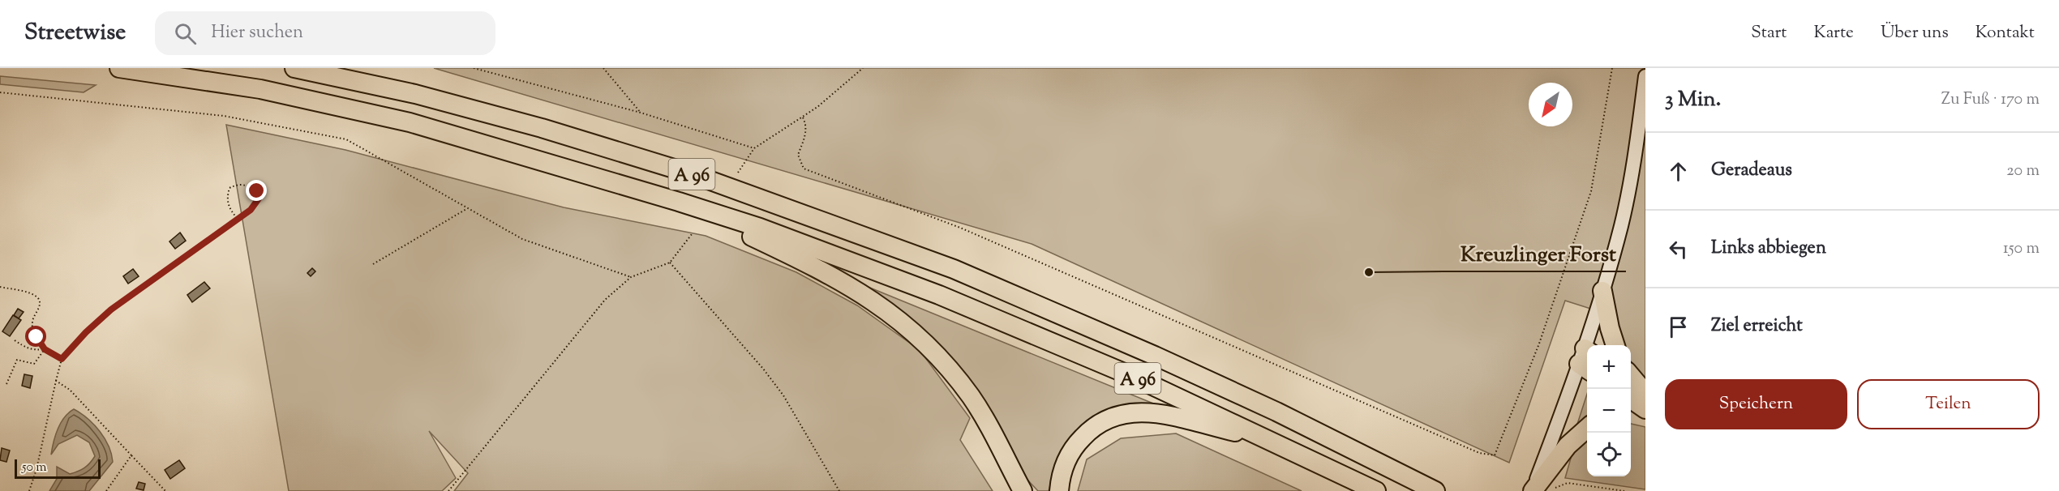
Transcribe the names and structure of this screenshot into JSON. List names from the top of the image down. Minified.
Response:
{"streets":{"highway":["A 96"]},"places":["Kreuzlinger Forst"],"scale_bar":"50 m","north":"bottom left","page":{"header":"Streetwise","search":"Hier suchen","nav":["Start","Karte","Über uns","Kontakt"],"heading":["3 Min.","Zu Fuß · 170 m"],"list":[["Geradeaus","20 m"],["Links abbiegen","150 m"],"Ziel erreicht"],"map_buttons":["+","−"],"buttons":["Speichern","Teilen"],"scale":"50 m"}}
